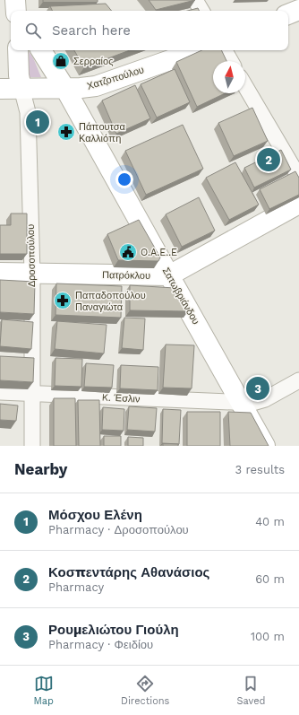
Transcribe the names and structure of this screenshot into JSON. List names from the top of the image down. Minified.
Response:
{"streets":{"main road":["Χατζοπούλου","Πατρόκλου","Σατωβριάνδου"],"street":["Δροσοπούλου","K. Έσλιν"]},"crossings":[["Χατζοπούλου","Δροσοπούλου"],["Χατζοπούλου","Σατωβριάνδου"],["Δροσοπούλου","Πατρόκλου"],["Δροσοπούλου","K. Έσλιν"],["Πατρόκλου","Σατωβριάνδου"],["Σατωβριάνδου","K. Έσλιν"]],"places":{"shop":["Σερραίος"],"pharmacy":["Πάπουτσα Καλλιόπη","Παπαδοπούλου Παναγιώτα"],"public building":["O.A.E..E"]},"north":"top","page":{"search":"Search here","pins":["1","2","3"],"heading":["Nearby","3 results"],"list":[{"mark":"1","name":"Μόσχου Ελένη","note":"Pharmacy · Δροσοπούλου","value":"40 m"},{"mark":"2","name":"Κοσπεντάρης Αθανάσιος","note":"Pharmacy","value":"60 m"},{"mark":"3","name":"Ρουμελιώτου Γιούλη","note":"Pharmacy · Φειδίου","value":"100 m"}],"nav":["Map","Directions","Saved"]}}
